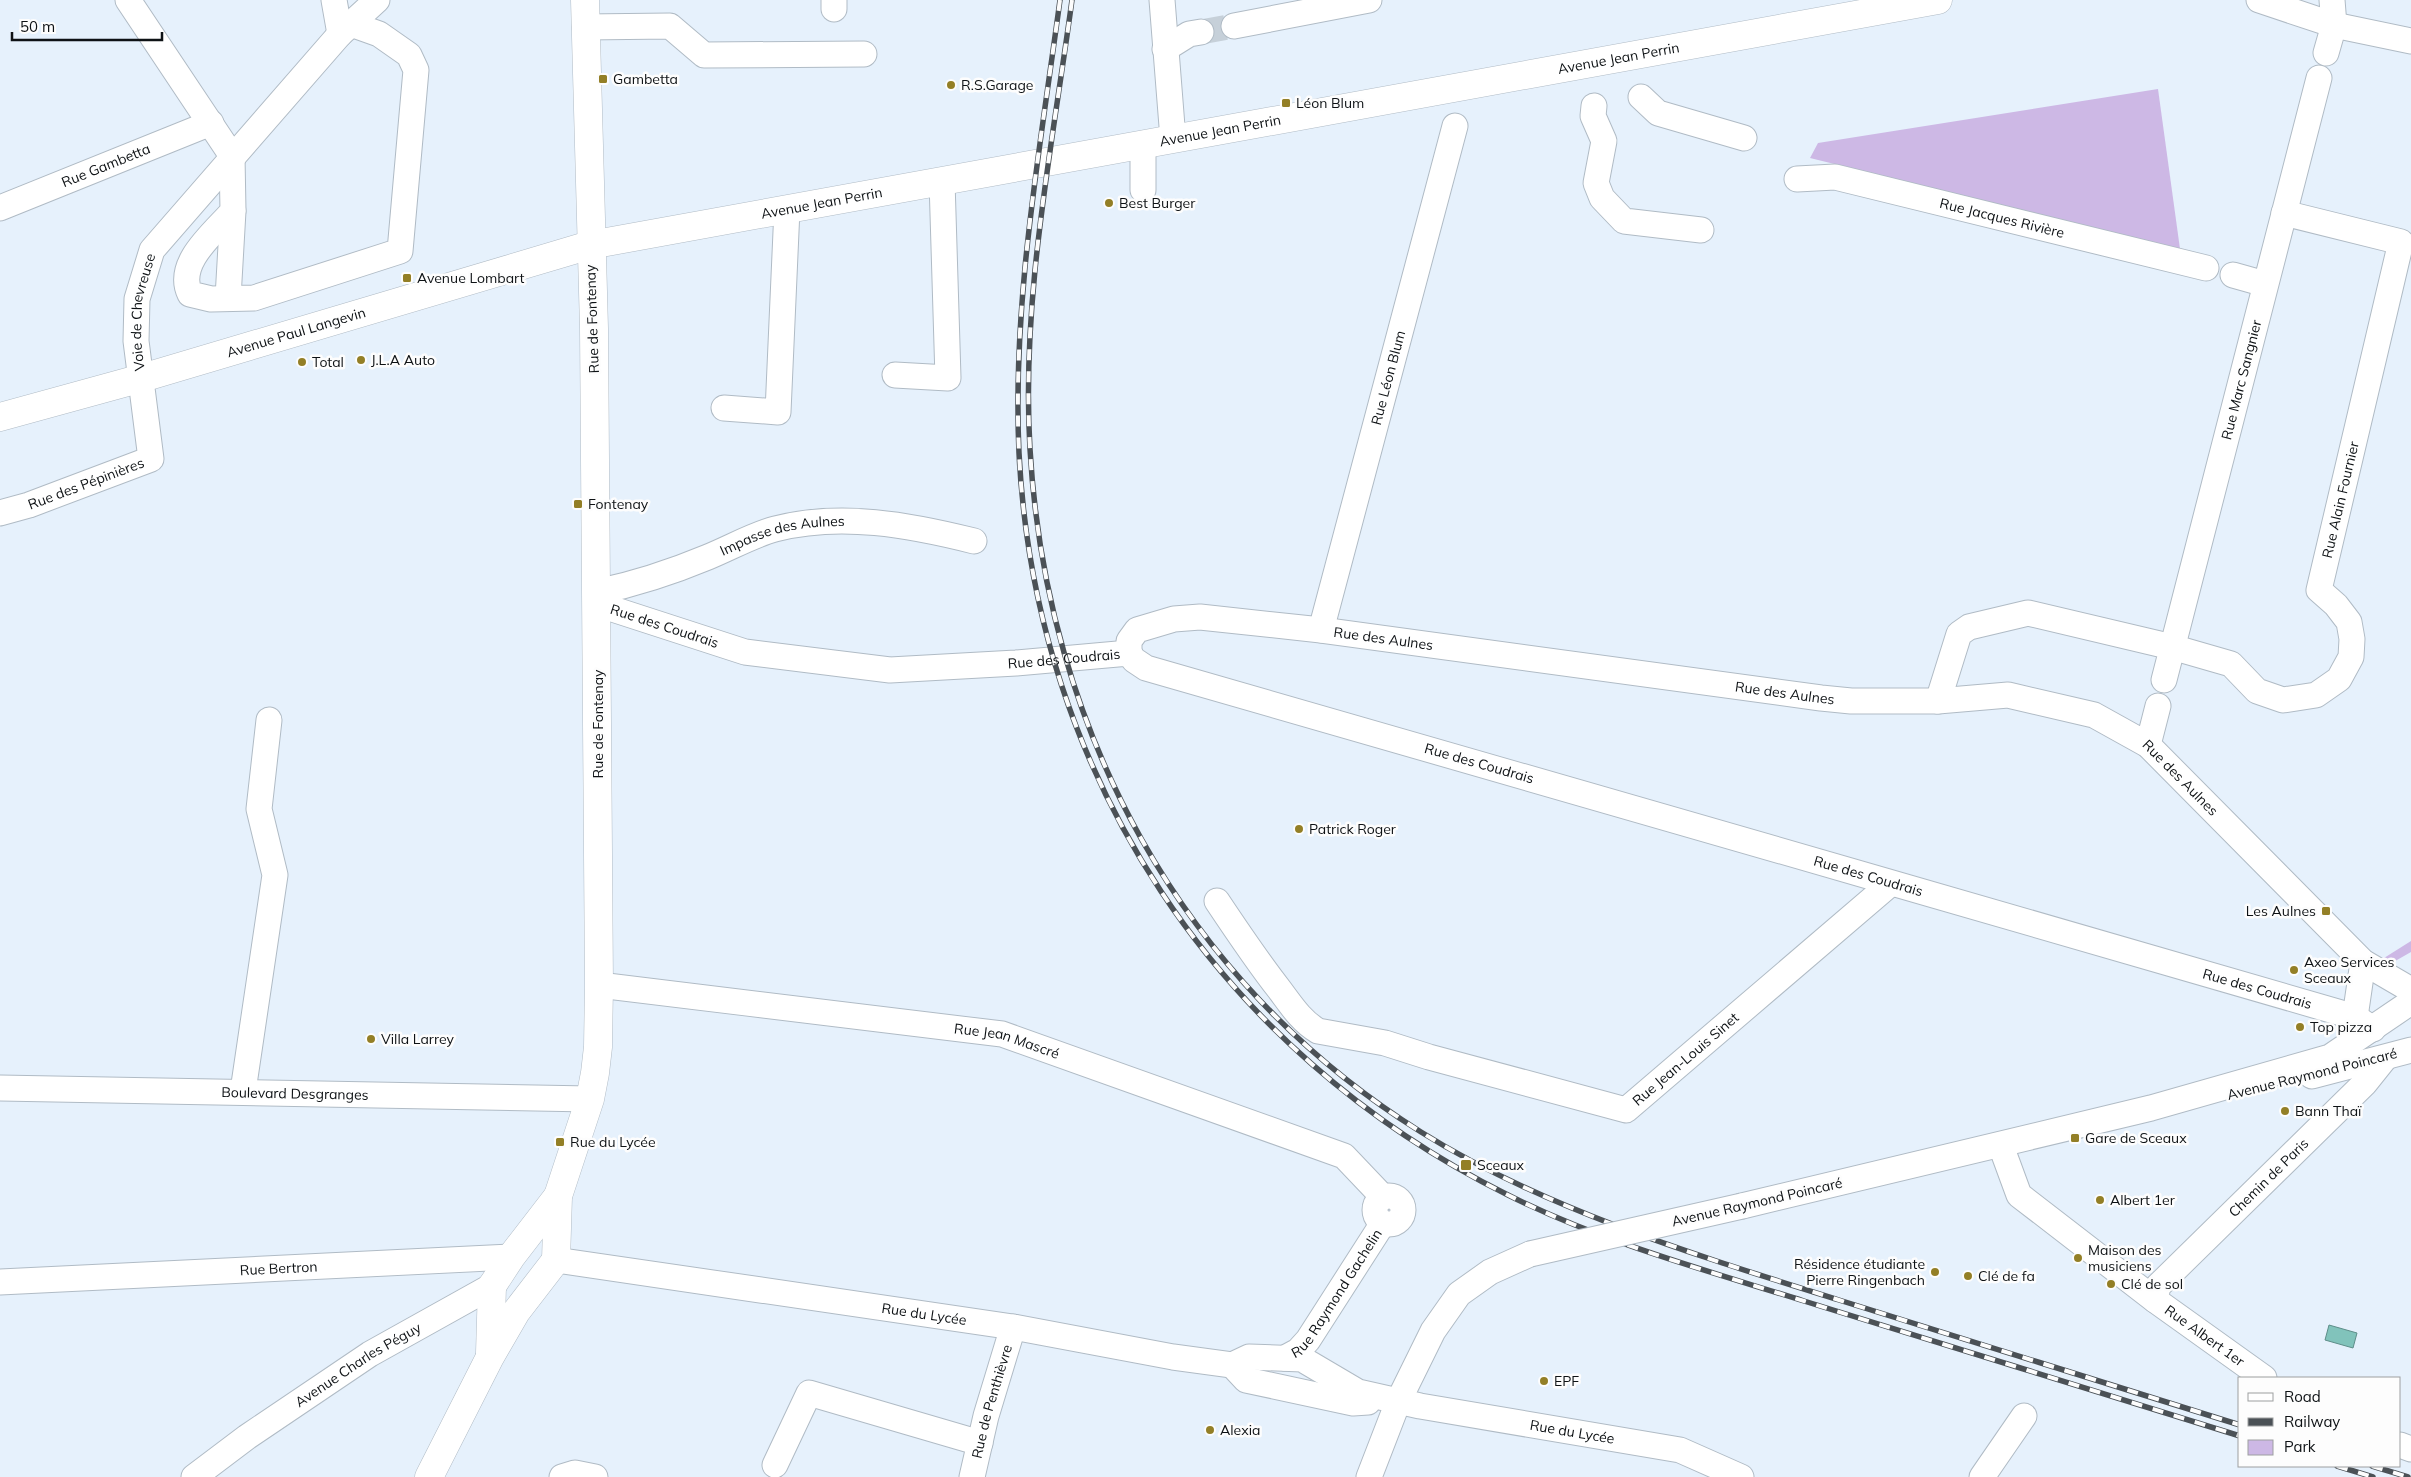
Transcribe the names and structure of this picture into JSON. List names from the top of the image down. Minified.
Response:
{"streets":{"main road":["Avenue Jean Perrin","Rue de Fontenay","Avenue Paul Langevin","Rue Bertron"],"street":["Rue Gambetta","Rue Jacques Rivière","Voie de Chevreuse","Rue Léon Blum","Rue Marc Sangnier","Rue des Pépinières","Rue Alain Fournier","Impasse des Aulnes","Rue des Coudrais","Rue des Aulnes","Rue Jean Mascré","Rue Jean-Louis Sinet","Avenue Raymond Poincaré","Boulevard Desgranges","Chemin de Paris","Rue Raymond Gachelin","Rue du Lycée","Rue Albert 1er","Avenue Charles Péguy","Rue de Penthièvre"]},"crossings":[["Avenue Jean Perrin","Rue de Fontenay"],["Avenue Jean Perrin","Avenue Paul Langevin"],["Voie de Chevreuse","Avenue Paul Langevin"],["Voie de Chevreuse","Rue des Pépinières"],["Rue de Fontenay","Avenue Paul Langevin"],["Rue de Fontenay","Impasse des Aulnes"],["Rue de Fontenay","Rue des Coudrais"],["Rue de Fontenay","Rue Jean Mascré"],["Rue de Fontenay","Boulevard Desgranges"],["Rue de Fontenay","Rue Bertron"],["Rue de Fontenay","Rue du Lycée"],["Rue de Fontenay","Avenue Charles Péguy"],["Avenue Paul Langevin","Rue des Pépinières"],["Rue Léon Blum","Rue des Aulnes"],["Rue Marc Sangnier","Rue Alain Fournier"],["Impasse des Aulnes","Rue des Coudrais"],["Rue des Coudrais","Rue des Aulnes"],["Rue des Coudrais","Rue Jean-Louis Sinet"],["Rue des Coudrais","Avenue Raymond Poincaré"],["Rue Jean Mascré","Rue Raymond Gachelin"],["Avenue Raymond Poincaré","Chemin de Paris"],["Avenue Raymond Poincaré","Rue du Lycée"],["Avenue Raymond Poincaré","Rue Albert 1er"],["Chemin de Paris","Rue Albert 1er"],["Rue Bertron","Rue du Lycée"],["Rue Raymond Gachelin","Rue du Lycée"],["Rue du Lycée","Rue de Penthièvre"]],"places":{"transit":["Gambetta","Léon Blum","Avenue Lombart","Fontenay","Les Aulnes","Gare de Sceaux","Rue du Lycée","Sceaux"],"other":["R.S.Garage","Best Burger","J.L.A Auto","Total","Patrick Roger","Axeo Services Sceaux","Top pizza","Villa Larrey","Bann Thaï","Albert 1er","Maison des musiciens","Résidence étudiante Pierre Ringenbach","Clé de fa","Clé de sol","EPF","Alexia"]},"legend":["Road","Railway","Park"],"scale_bar":"50 m"}
